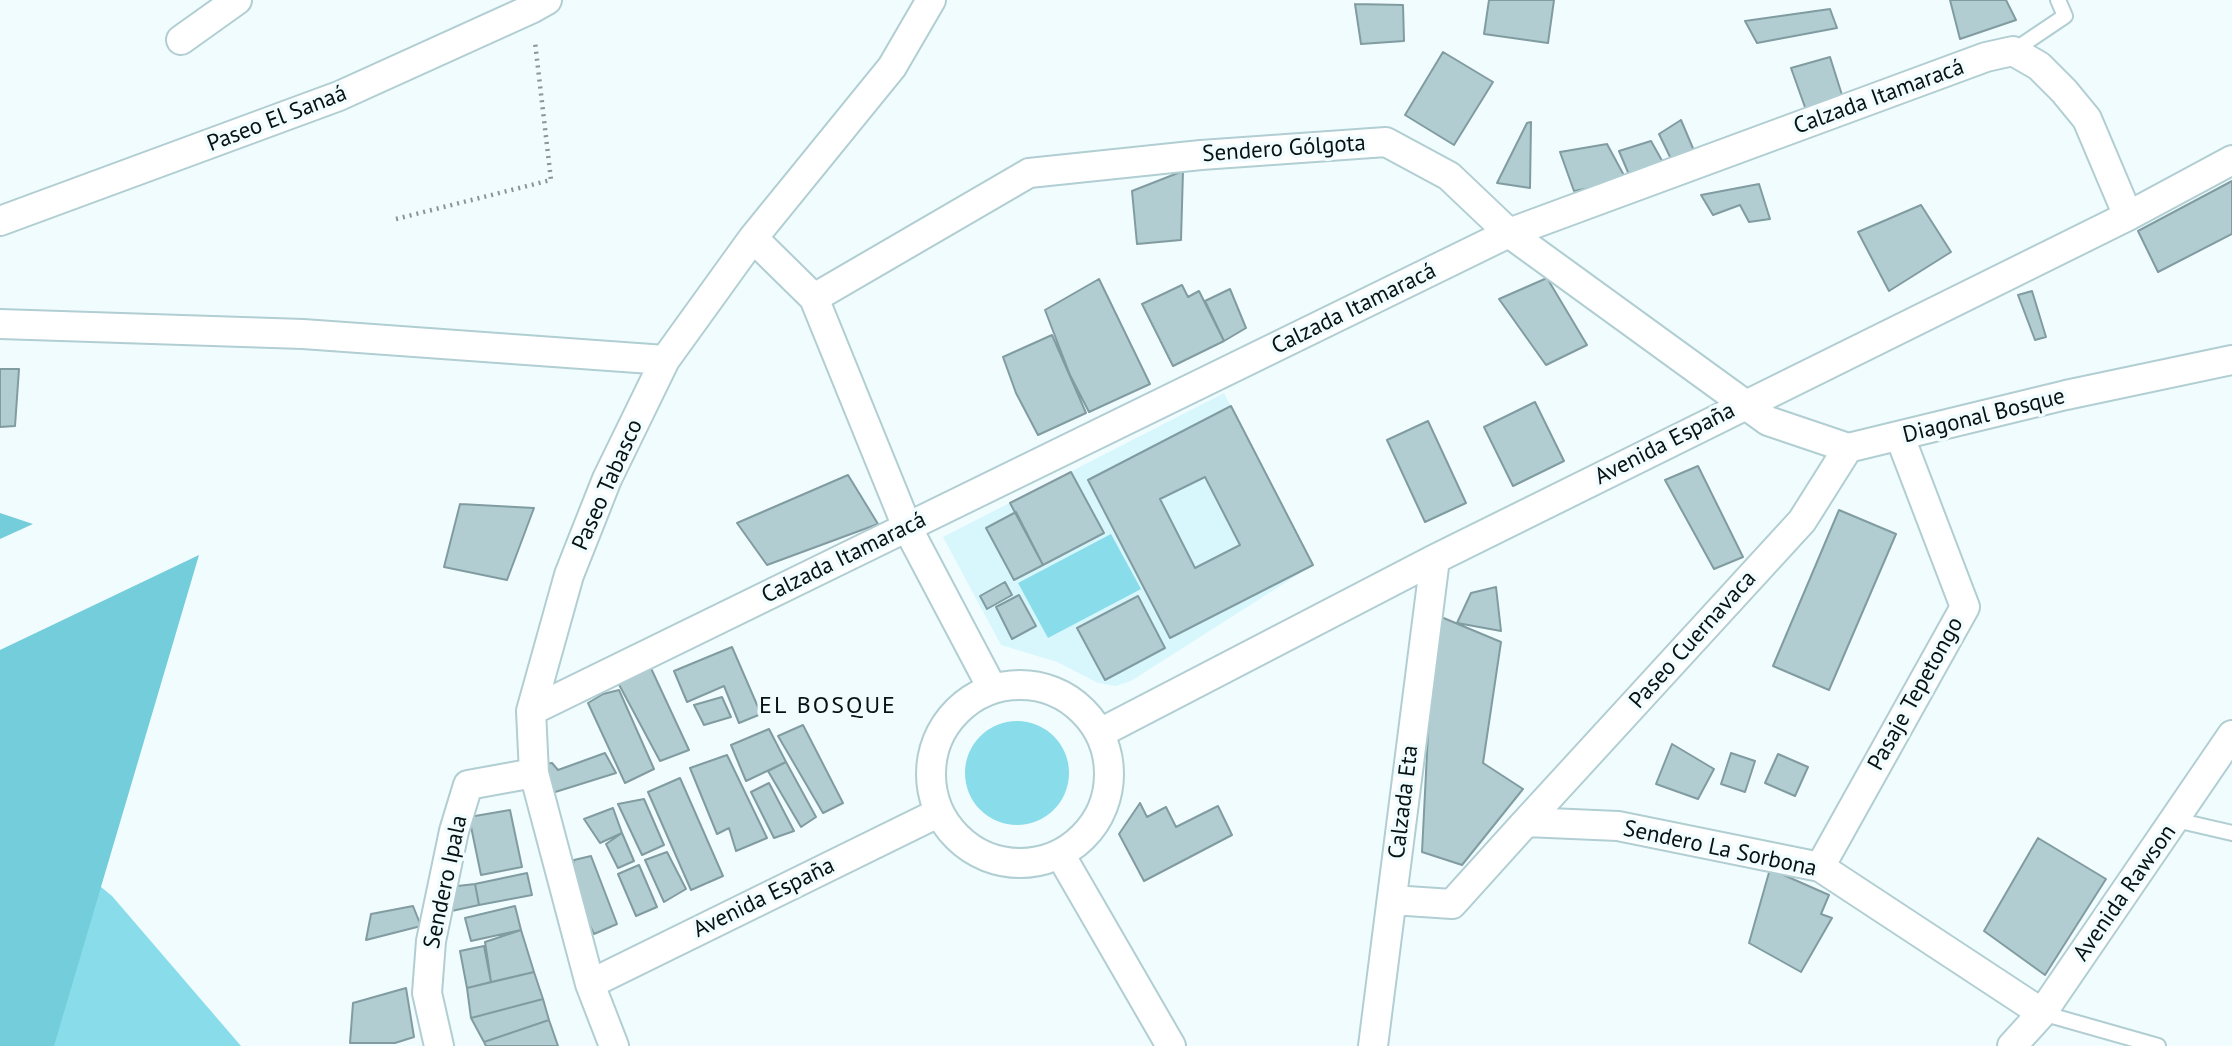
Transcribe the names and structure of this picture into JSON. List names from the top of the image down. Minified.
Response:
{"streets":{"street":["Calzada Itamaracá","Paseo El Sanaá","Sendero Gólgota","Diagonal Bosque","Avenida España","Paseo Tabasco","Paseo Cuernavaca","Pasaje Tepetongo","Calzada Eta","Sendero La Sorbona","Sendero Ipala","Avenida Rawson"]},"crossings":[["Calzada Itamaracá","Sendero Gólgota"],["Calzada Itamaracá","Paseo Tabasco"],["Sendero Gólgota","Avenida España"],["Diagonal Bosque","Paseo Cuernavaca"],["Diagonal Bosque","Pasaje Tepetongo"],["Avenida España","Paseo Tabasco"],["Avenida España","Calzada Eta"],["Paseo Tabasco","Sendero Ipala"],["Paseo Cuernavaca","Sendero La Sorbona"],["Pasaje Tepetongo","Sendero La Sorbona"],["Sendero La Sorbona","Avenida Rawson"]],"districts":["EL BOSQUE"]}
